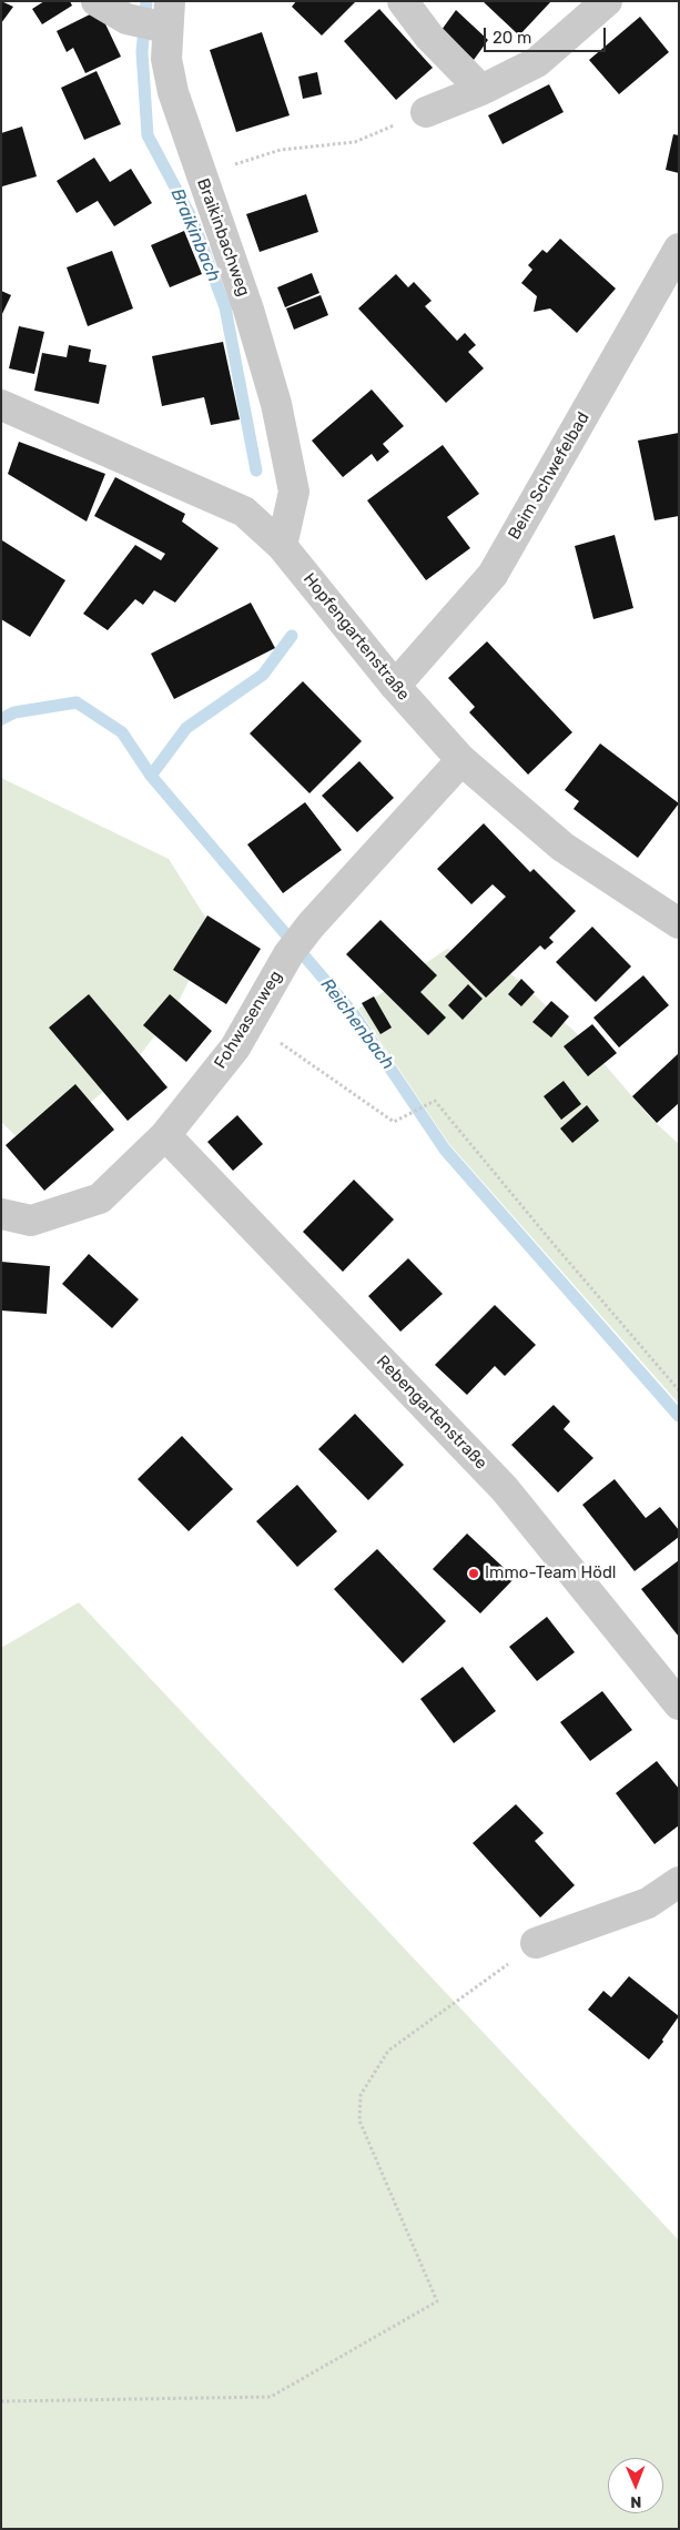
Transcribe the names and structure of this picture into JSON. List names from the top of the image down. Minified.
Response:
{"streets":{"street":["Braikinbachweg","Beim Schwefelbad","Hopfengartenstraße","Fohwasenweg","Rebengartenstraße"]},"crossings":[["Braikinbachweg","Hopfengartenstraße"],["Beim Schwefelbad","Hopfengartenstraße"],["Hopfengartenstraße","Fohwasenweg"],["Fohwasenweg","Rebengartenstraße"]],"water":["Braikinbach","Reichenbach"],"places":["Immo-Team Hödl"],"scale_bar":"20 m","north":"bottom"}
